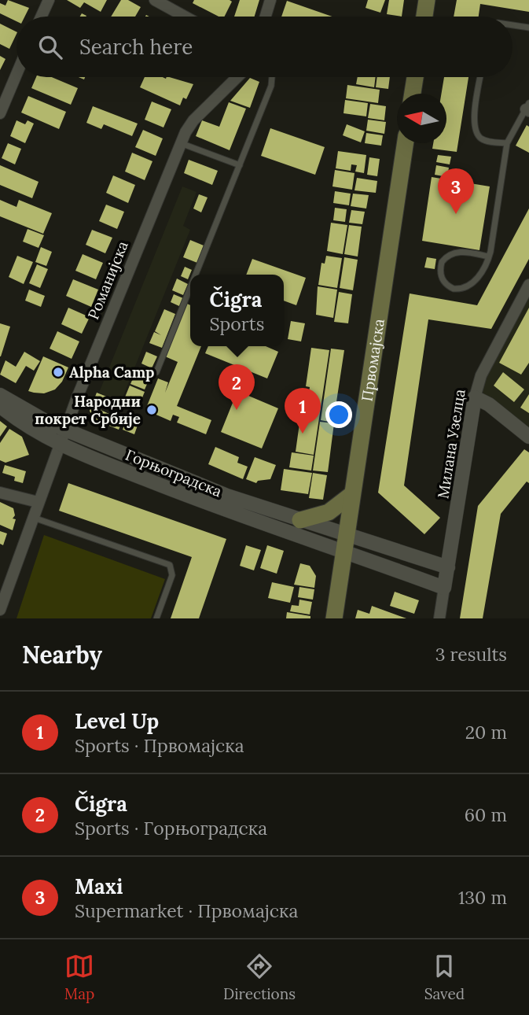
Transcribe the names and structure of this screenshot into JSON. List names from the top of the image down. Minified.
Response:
{"streets":{"main road":["Првомајска"],"street":["Романијска","Милана Узелца","Горњоградска"]},"crossings":[["Романијска","Горњоградска"],["Првомајска","Горњоградска"]],"places":["Alpha Camp","Народни покрет Србије"],"north":"left","page":{"search":"Search here","pins":["3","2","1"],"popup":["Čigra","Sports"],"heading":["Nearby","3 results"],"list":[{"mark":"1","name":"Level Up","note":"Sports · Првомајска","value":"20 m"},{"mark":"2","name":"Čigra","note":"Sports · Горњоградска","value":"60 m"},{"mark":"3","name":"Maxi","note":"Supermarket · Првомајска","value":"130 m"}],"nav":["Map","Directions","Saved"]}}
